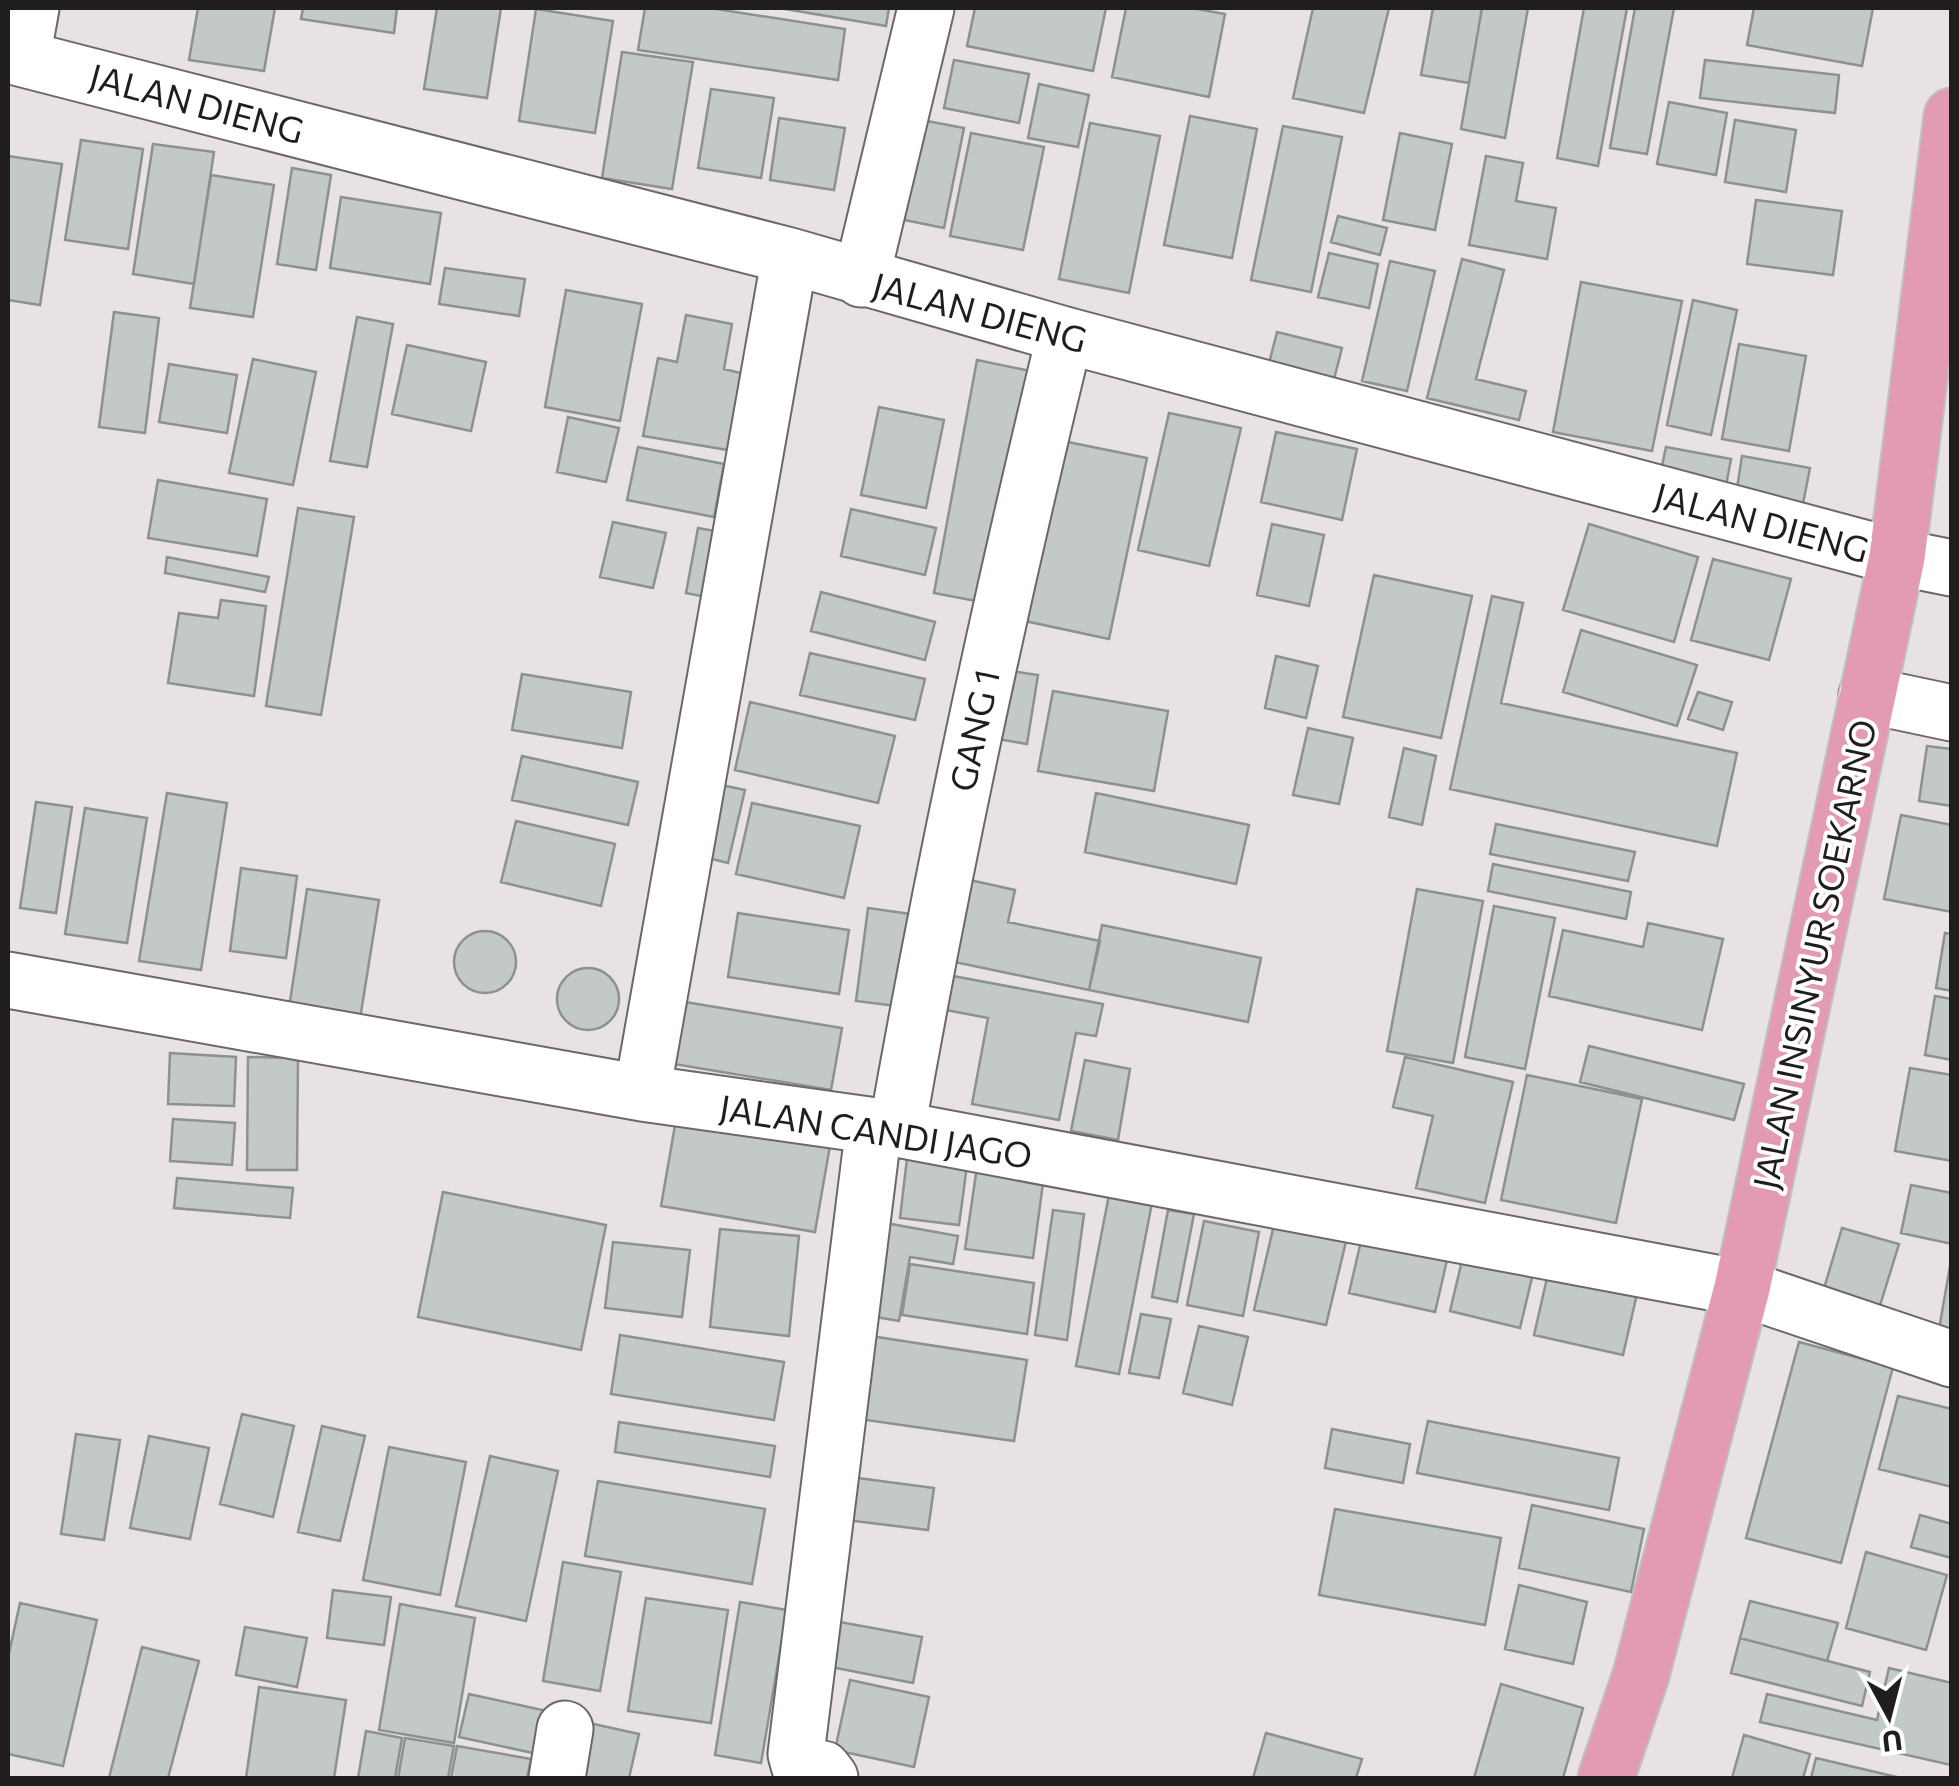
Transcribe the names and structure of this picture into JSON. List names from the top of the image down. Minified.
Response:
{"streets":{"main road":["JALAN INSINYUR SOEKARNO"],"street":["JALAN DIENG","GANG 1","JALAN CANDI JAGO"]},"crossings":[["JALAN DIENG","GANG 1"],["JALAN DIENG","JALAN INSINYUR SOEKARNO"],["GANG 1","JALAN CANDI JAGO"],["JALAN INSINYUR SOEKARNO","JALAN CANDI JAGO"]],"north":"bottom"}
